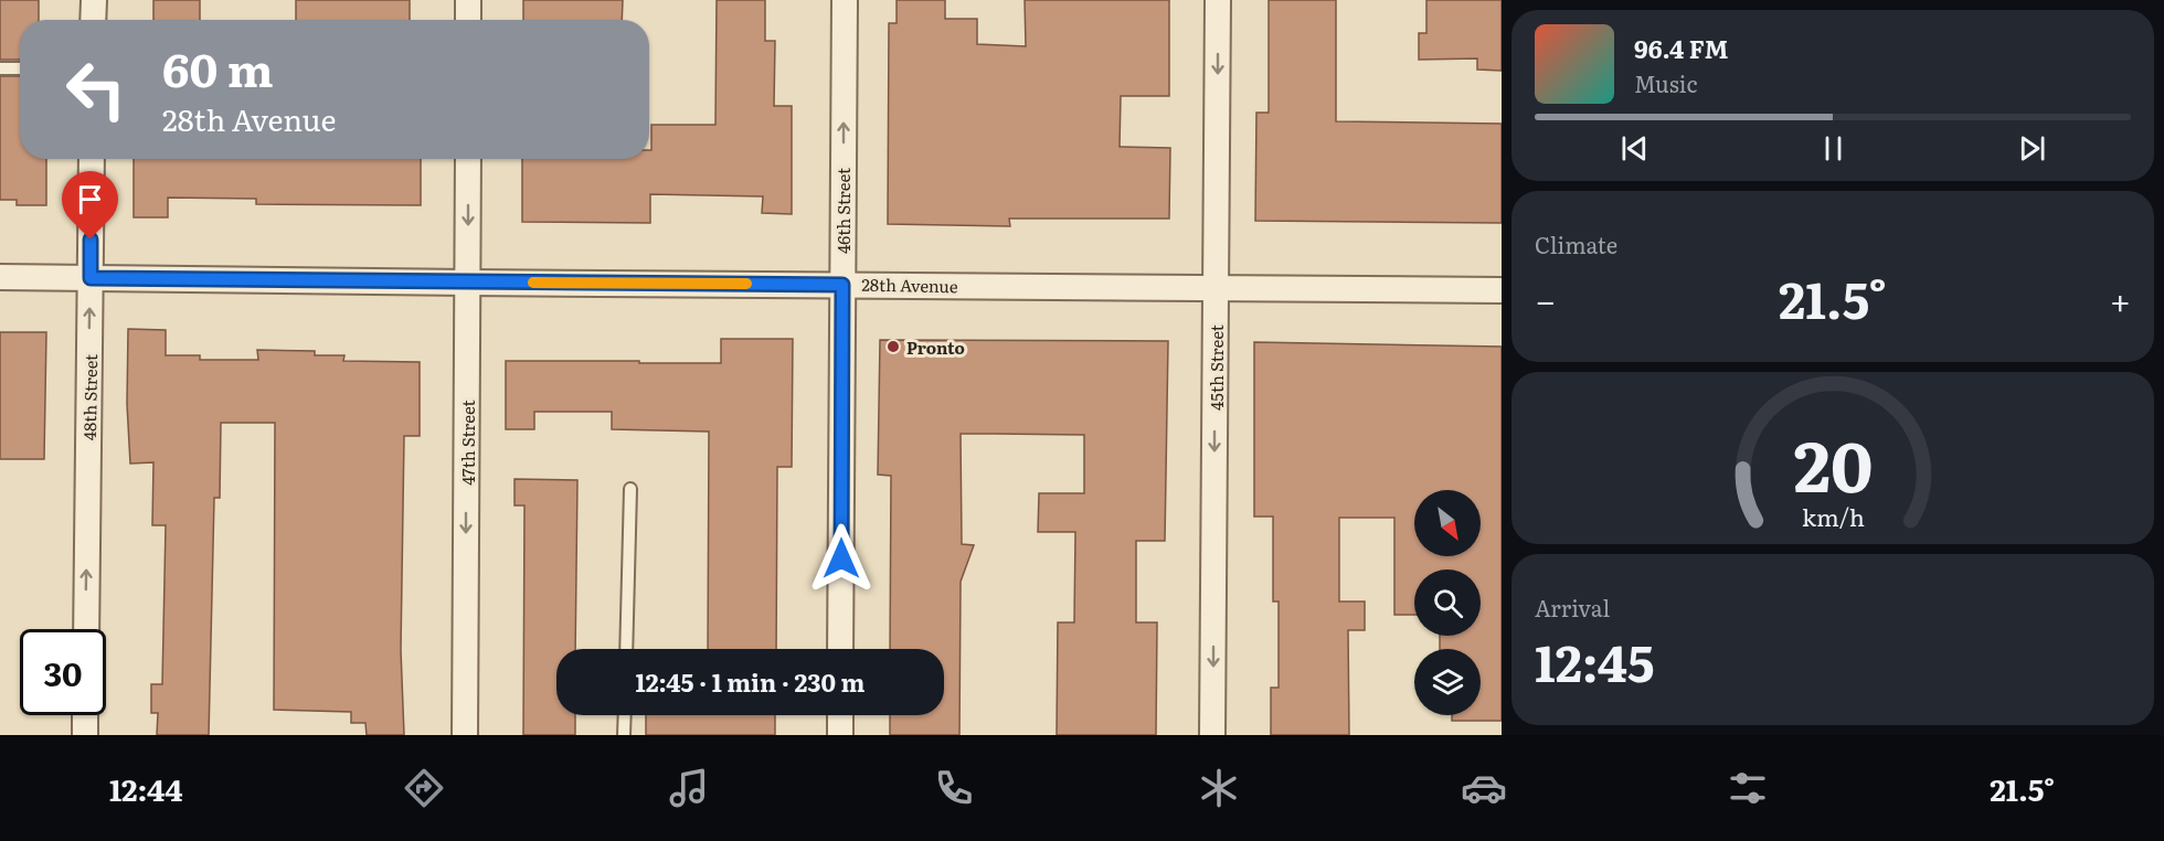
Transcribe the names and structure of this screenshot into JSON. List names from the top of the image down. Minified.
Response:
{"streets":{"street":["46th Street","28th Avenue","45th Street","48th Street","47th Street"]},"crossings":[["46th Street","28th Avenue"],["28th Avenue","45th Street"],["28th Avenue","48th Street"],["28th Avenue","47th Street"]],"one_way":["46th Street","45th Street","48th Street","47th Street"],"places":["Pronto"],"north":"bottom right","page":{"turn":["60 m","28th Avenue"],"song":["96.4 FM","Music"],"tile":["Climate",["Arrival","12:45"]],"heat":["−","21.5°","+"],"limit":"30","trip":"12:45 · 1 min · 230 m","tabs":["12:44","21.5°"],"gauge":["20","km/h"]}}
